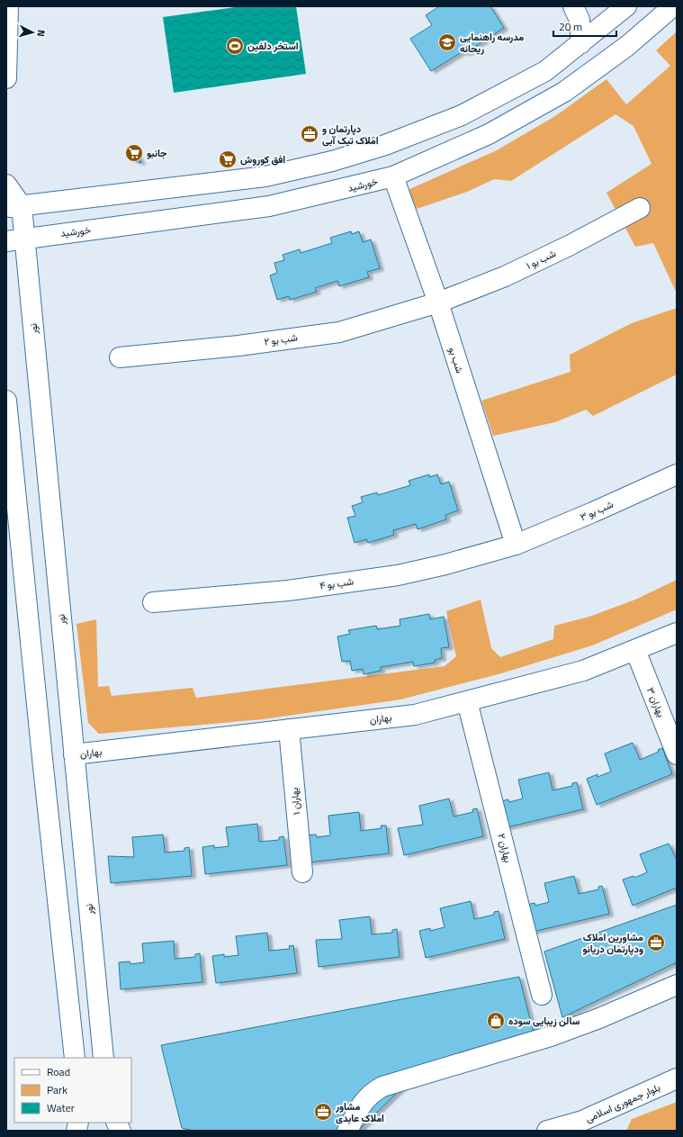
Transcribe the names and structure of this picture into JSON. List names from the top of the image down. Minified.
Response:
{"streets":{"street":["خورشید","شب بو ۱","نور","شب بو ۲","شب بو","شب بو ۳","شب بو ۴","بهاران ۳","بهاران","بهاران ۱","بهاران ۲","بلوار جمهوری اسلامی"]},"crossings":[["خورشید","نور"],["خورشید","شب بو"],["شب بو ۱","شب بو ۲"],["شب بو ۱","شب بو"],["نور","بهاران"],["شب بو ۲","شب بو"],["شب بو","شب بو ۳"],["شب بو","شب بو ۴"],["شب بو ۳","شب بو ۴"],["بهاران ۳","بهاران"],["بهاران","بهاران ۱"],["بهاران","بهاران ۲"]],"places":{"school or university":["مدرسه راهنمایی ریحانه"],"sports":["استخر دلفین"],"office":["دپارتمان و املاک تیک آبی","مشاورین املاک ودپارتمان دریانو","مشاور املاک عابدی"],"supermarket":["جانبو","افق کوروش"],"shop":["سالن زیبایی سوده"]},"legend":["Road","Park","Water"],"scale_bar":"20 m","north":"right"}
